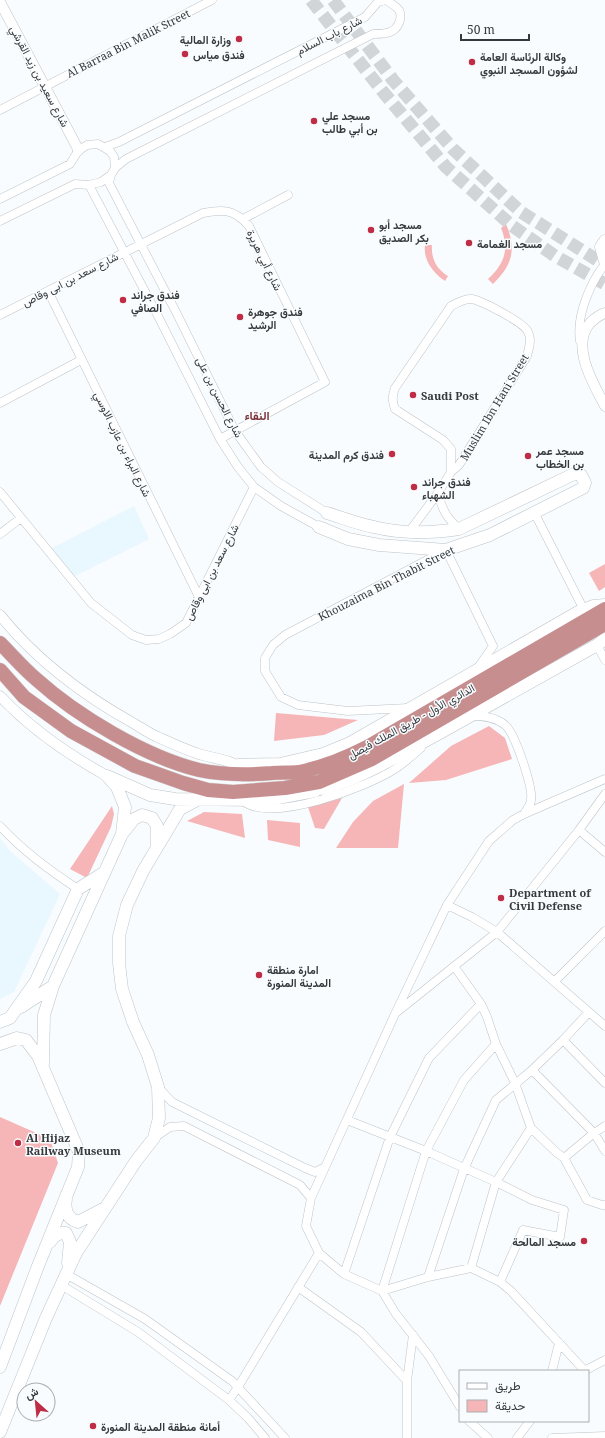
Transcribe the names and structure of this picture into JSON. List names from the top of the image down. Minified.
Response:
{"streets":{"highway":["الدائري الأول - طريق الملك فيصل"],"main road":["شارع الحسن بن على","Khouzaima Bin Thabit Street"],"street":["شارع باب السلام","Al Barraa Bin Malik Street","شارع سعيد بن زيد القرشي","شارع أبي هريرة","شارع سعد بن ابى وقاص","Muslim Ibn Hani Street","شارع البراء بن عازب الاوسي"]},"crossings":[["شارع باب السلام","شارع الحسن بن على"],["Al Barraa Bin Malik Street","شارع سعيد بن زيد القرشي"],["شارع أبي هريرة","شارع سعد بن ابى وقاص"],["شارع أبي هريرة","شارع الحسن بن على"],["شارع سعد بن ابى وقاص","شارع الحسن بن على"],["شارع سعد بن ابى وقاص","شارع البراء بن عازب الاوسي"],["شارع الحسن بن على","Muslim Ibn Hani Street"],["شارع الحسن بن على","Khouzaima Bin Thabit Street"]],"districts":["النقاء"],"places":["وزارة المالية","فندق مياس","وكالة الرئاسة العامة لشؤون المسجد النبوي","مسجد علي بن أبي طالب","مسجد أبو بكر الصديق","مسجد الغمامة","فندق جراند الصافي","فندق جوهرة الرشيد","Saudi Post","فندق كرم المدينة","مسجد عمر بن الخطاب","فندق جراند الشهباء","Department of Civil Defense","امارة منطقة المدينة المنورة","Al Hijaz Railway Museum","مسجد المالحة","أمانة منطقة المدينة المنورة"],"legend":["طريق","حديقة"],"scale_bar":"50 m","north":"top left"}
